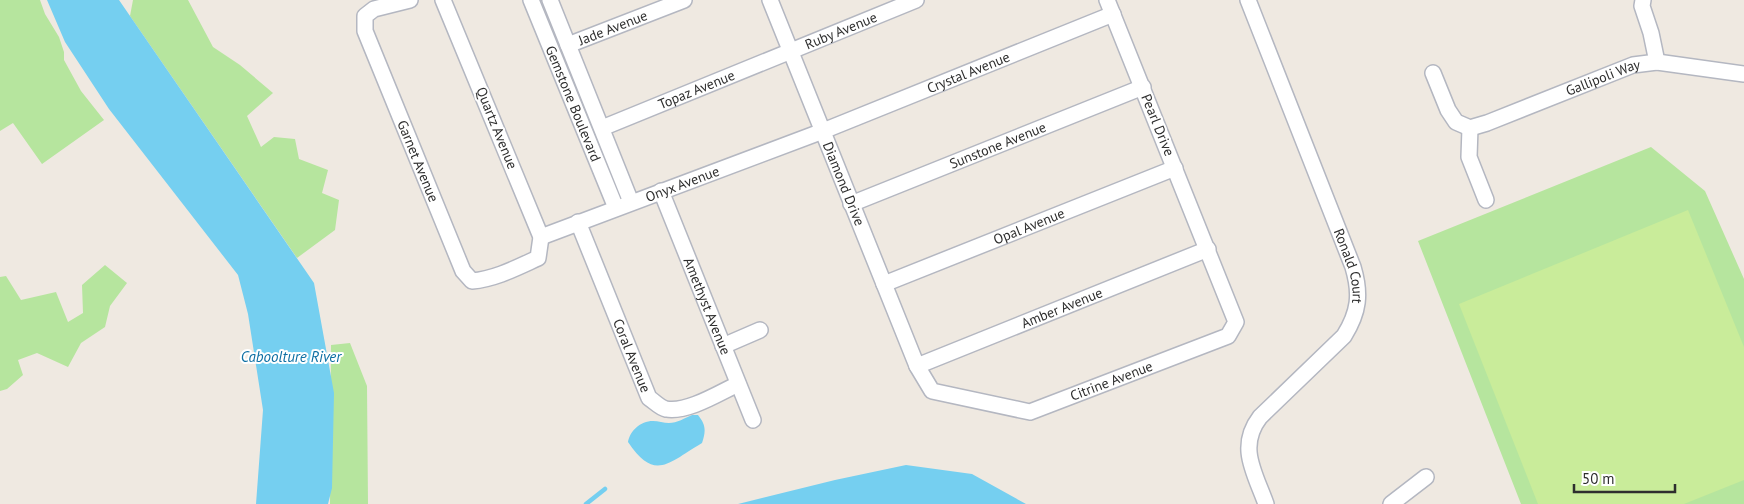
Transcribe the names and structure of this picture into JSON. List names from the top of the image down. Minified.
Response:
{"streets":{"street":["Jade Avenue","Ruby Avenue","Crystal Avenue","Gallipoli Way","Topaz Avenue","Gemstone Boulevard","Pearl Drive","Quartz Avenue","Sunstone Avenue","Garnet Avenue","Onyx Avenue","Diamond Drive","Opal Avenue","Ronald Court","Amethyst Avenue","Amber Avenue","Coral Avenue","Citrine Avenue"]},"crossings":[["Jade Avenue","Gemstone Boulevard"],["Ruby Avenue","Topaz Avenue"],["Ruby Avenue","Diamond Drive"],["Crystal Avenue","Pearl Drive"],["Crystal Avenue","Onyx Avenue"],["Crystal Avenue","Diamond Drive"],["Topaz Avenue","Gemstone Boulevard"],["Topaz Avenue","Diamond Drive"],["Gemstone Boulevard","Onyx Avenue"],["Pearl Drive","Sunstone Avenue"],["Pearl Drive","Opal Avenue"],["Pearl Drive","Amber Avenue"],["Pearl Drive","Citrine Avenue"],["Quartz Avenue","Garnet Avenue"],["Quartz Avenue","Onyx Avenue"],["Sunstone Avenue","Diamond Drive"],["Garnet Avenue","Onyx Avenue"],["Onyx Avenue","Diamond Drive"],["Onyx Avenue","Amethyst Avenue"],["Onyx Avenue","Coral Avenue"],["Diamond Drive","Opal Avenue"],["Diamond Drive","Amber Avenue"],["Diamond Drive","Citrine Avenue"],["Amethyst Avenue","Coral Avenue"],["Amber Avenue","Citrine Avenue"]],"water":["Caboolture River"],"scale_bar":"50 m"}
